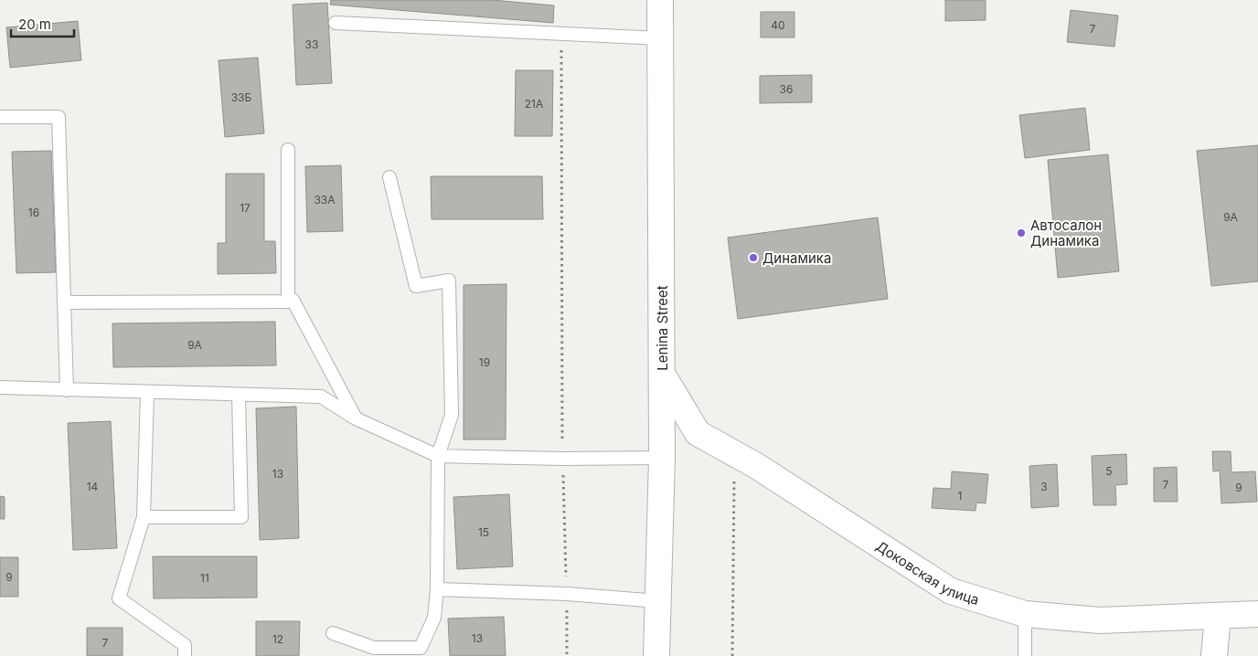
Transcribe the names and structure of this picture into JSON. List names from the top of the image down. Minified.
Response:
{"streets":{"main road":["Lenina Street","Доковская улица"]},"crossings":[["Lenina Street","Доковская улица"]],"places":["Автосалон Динамика","Динамика"],"house_numbers":["40","7","33","36","33Б","21А","33А","17","16","9А","9А","19","5","13","7","14","3","9","1","15","9","11","13","12","7"],"scale_bar":"20 m"}
